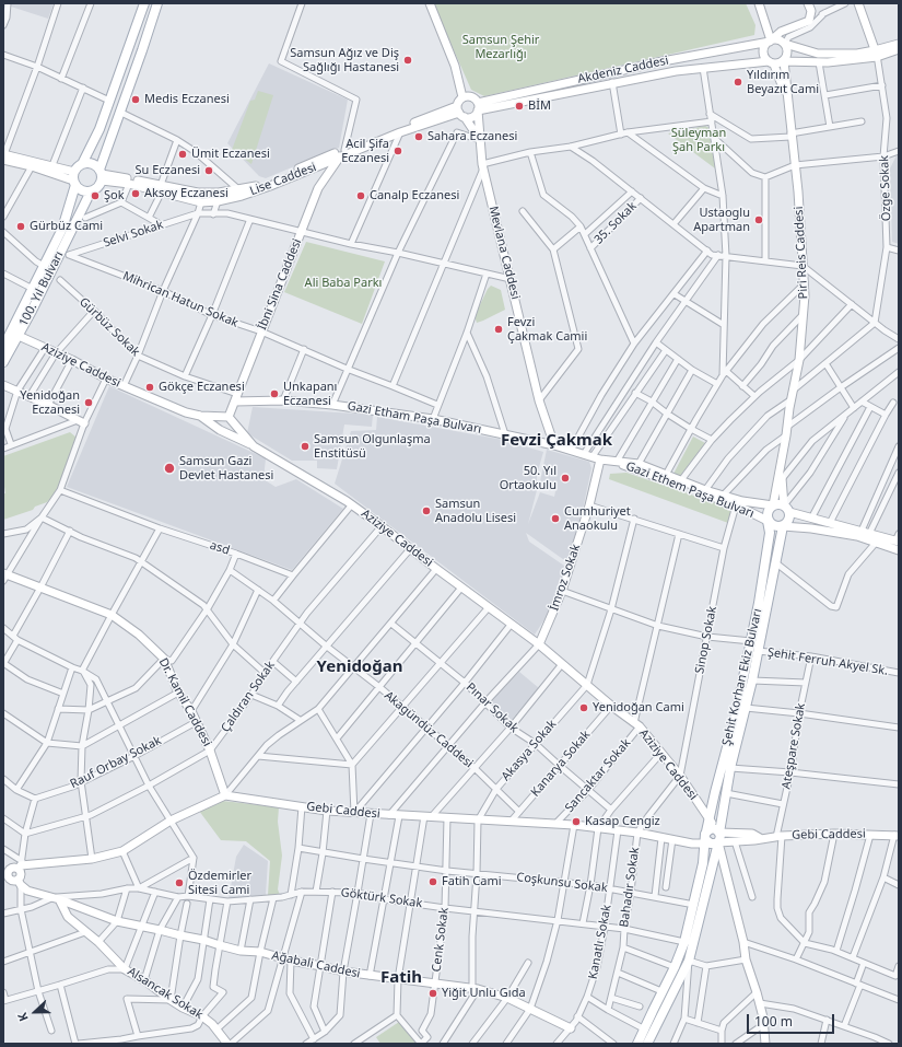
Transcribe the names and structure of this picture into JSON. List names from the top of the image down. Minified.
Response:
{"streets":{"main road":["Akdeniz Caddesi","Lise Caddesi","Mevlana Caddesi","Piri Reis Caddesi","İbni Sina Caddesi","100. Yıl Bulvarı","Aziziye Caddesi","Gazi Etham Paşa Bulvarı","Gazi Ethem Paşa Bulvarı","İmroz Sokak","Şehit Korhan Ekiz Bulvarı","Dr. Kamil Caddesi","Gebi Caddesi","Ağabali Caddesi","Alsancak Sokak"],"street":["Özge Sokak","35. Sokak","Selvi Sokak","Mihrican Hatun Sokak","Gürbüz Sokak","asd","Sinop Sokak","Şehit Ferruh Akyel Sk.","Çaldıran Sokak","Pınar Sokak","Akagündüz Caddesi","Ateşpare Sokak","Akasya Sokak","Rauf Orbay Sokak","Kanarya Sokak","Sancaktar Sokak","Coşkunsu Sokak","Bahadır Sokak","Göktürk Sokak","Cenk Sokak","Kanatlı Sokak"]},"crossings":[["Akdeniz Caddesi","Lise Caddesi"],["Akdeniz Caddesi","Mevlana Caddesi"],["Akdeniz Caddesi","Piri Reis Caddesi"],["Lise Caddesi","Mevlana Caddesi"],["Lise Caddesi","İbni Sina Caddesi"],["Lise Caddesi","100. Yıl Bulvarı"],["Selvi Sokak","Mihrican Hatun Sokak"],["Mevlana Caddesi","Gazi Etham Paşa Bulvarı"],["Piri Reis Caddesi","Gazi Ethem Paşa Bulvarı"],["Piri Reis Caddesi","Şehit Korhan Ekiz Bulvarı"],["İbni Sina Caddesi","Mihrican Hatun Sokak"],["İbni Sina Caddesi","Gürbüz Sokak"],["İbni Sina Caddesi","Aziziye Caddesi"],["İbni Sina Caddesi","Gazi Etham Paşa Bulvarı"],["100. Yıl Bulvarı","Aziziye Caddesi"],["Gürbüz Sokak","Gazi Etham Paşa Bulvarı"],["Aziziye Caddesi","İmroz Sokak"],["Aziziye Caddesi","Sinop Sokak"],["Aziziye Caddesi","Şehit Korhan Ekiz Bulvarı"],["Aziziye Caddesi","Çaldıran Sokak"],["Aziziye Caddesi","Akasya Sokak"],["Aziziye Caddesi","Kanarya Sokak"],["Aziziye Caddesi","Sancaktar Sokak"],["Aziziye Caddesi","Gebi Caddesi"],["Aziziye Caddesi","Bahadır Sokak"],["Gazi Etham Paşa Bulvarı","Gazi Ethem Paşa Bulvarı"],["Gazi Etham Paşa Bulvarı","İmroz Sokak"],["Gazi Ethem Paşa Bulvarı","Sinop Sokak"],["Gazi Ethem Paşa Bulvarı","Şehit Korhan Ekiz Bulvarı"],["Sinop Sokak","Bahadır Sokak"],["Şehit Ferruh Akyel Sk.","Şehit Korhan Ekiz Bulvarı"],["Şehit Ferruh Akyel Sk.","Ateşpare Sokak"],["Şehit Korhan Ekiz Bulvarı","Gebi Caddesi"],["Şehit Korhan Ekiz Bulvarı","Coşkunsu Sokak"],["Şehit Korhan Ekiz Bulvarı","Göktürk Sokak"],["Çaldıran Sokak","Dr. Kamil Caddesi"],["Çaldıran Sokak","Akagündüz Caddesi"],["Dr. Kamil Caddesi","Rauf Orbay Sokak"],["Dr. Kamil Caddesi","Gebi Caddesi"],["Pınar Sokak","Akasya Sokak"],["Pınar Sokak","Kanarya Sokak"],["Pınar Sokak","Sancaktar Sokak"],["Akagündüz Caddesi","Akasya Sokak"],["Akagündüz Caddesi","Kanarya Sokak"],["Ateşpare Sokak","Gebi Caddesi"],["Akasya Sokak","Gebi Caddesi"],["Kanarya Sokak","Gebi Caddesi"],["Sancaktar Sokak","Gebi Caddesi"],["Gebi Caddesi","Bahadır Sokak"],["Gebi Caddesi","Cenk Sokak"],["Gebi Caddesi","Kanatlı Sokak"],["Coşkunsu Sokak","Bahadır Sokak"],["Coşkunsu Sokak","Cenk Sokak"],["Coşkunsu Sokak","Kanatlı Sokak"],["Bahadır Sokak","Göktürk Sokak"],["Göktürk Sokak","Cenk Sokak"],["Göktürk Sokak","Kanatlı Sokak"],["Göktürk Sokak","Ağabali Caddesi"],["Göktürk Sokak","Alsancak Sokak"],["Cenk Sokak","Ağabali Caddesi"],["Kanatlı Sokak","Ağabali Caddesi"],["Ağabali Caddesi","Alsancak Sokak"]],"districts":["Fevzi Çakmak","Yenidoğan","Fatih"],"parks":["Samsun Şehir Mezarlığı","Süleyman Şah Parkı","Ali Baba Parkı"],"places":["Samsun Ağız ve Diş Sağlığı Hastanesi","Yıldırım Beyazıt Cami","Medis Eczanesi","BİM","Sahara Eczanesi","Acil Şifa Eczanesi","Ümit Eczanesi","Su Eczanesi","Aksoy Eczanesi","Şok","Canalp Eczanesi","Ustaoglu Apartman","Gürbüz Cami","Fevzi Çakmak Camii","Gökçe Eczanesi","Unkapanı Eczanesi","Yenidoğan Eczanesi","Samsun Olgunlaşma Enstitüsü","Samsun Gazi Devlet Hastanesi","50. Yıl Ortaokulu","Samsun Anadolu Lisesi","Cumhuriyet Anaokulu","Yenidoğan Cami","Kasap Cengiz","Fatih Cami","Özdemirler Sitesi Cami","Yiğit Unlu Gıda"],"scale_bar":"100 m","north":"left"}
